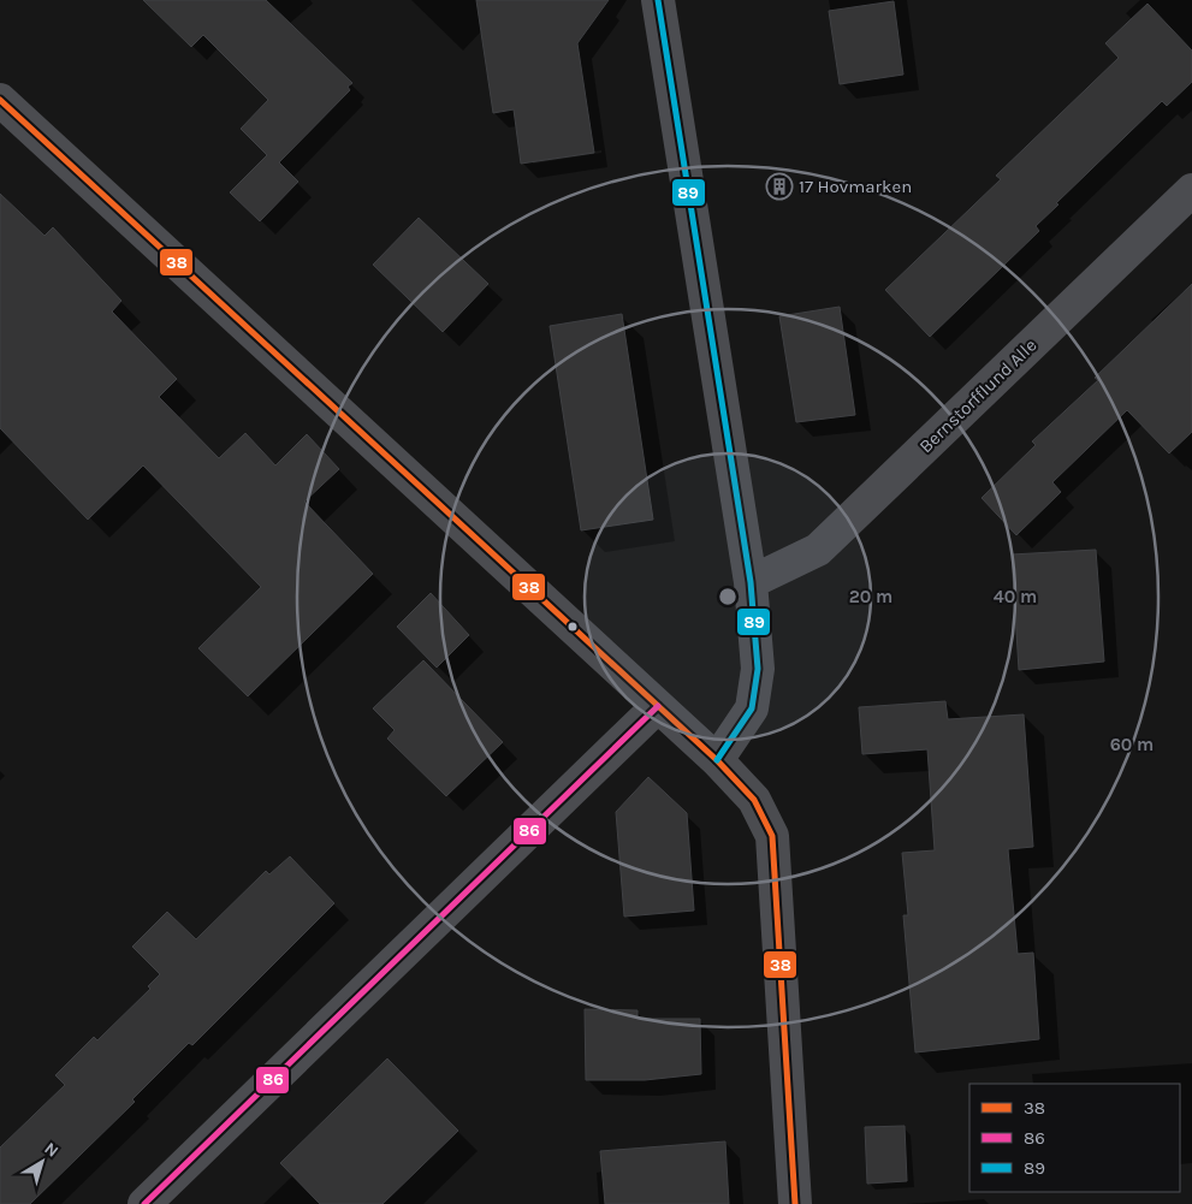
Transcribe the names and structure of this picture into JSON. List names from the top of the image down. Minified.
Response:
{"streets":{"street":["Bernstorfflund Alle"]},"places":{"building":["17 Hovmarken"]},"lines":["transit line 89","transit line 38","transit line 86"],"legend":["38","86","89"],"north":"top right","rings":["20 m","40 m","60 m"]}
